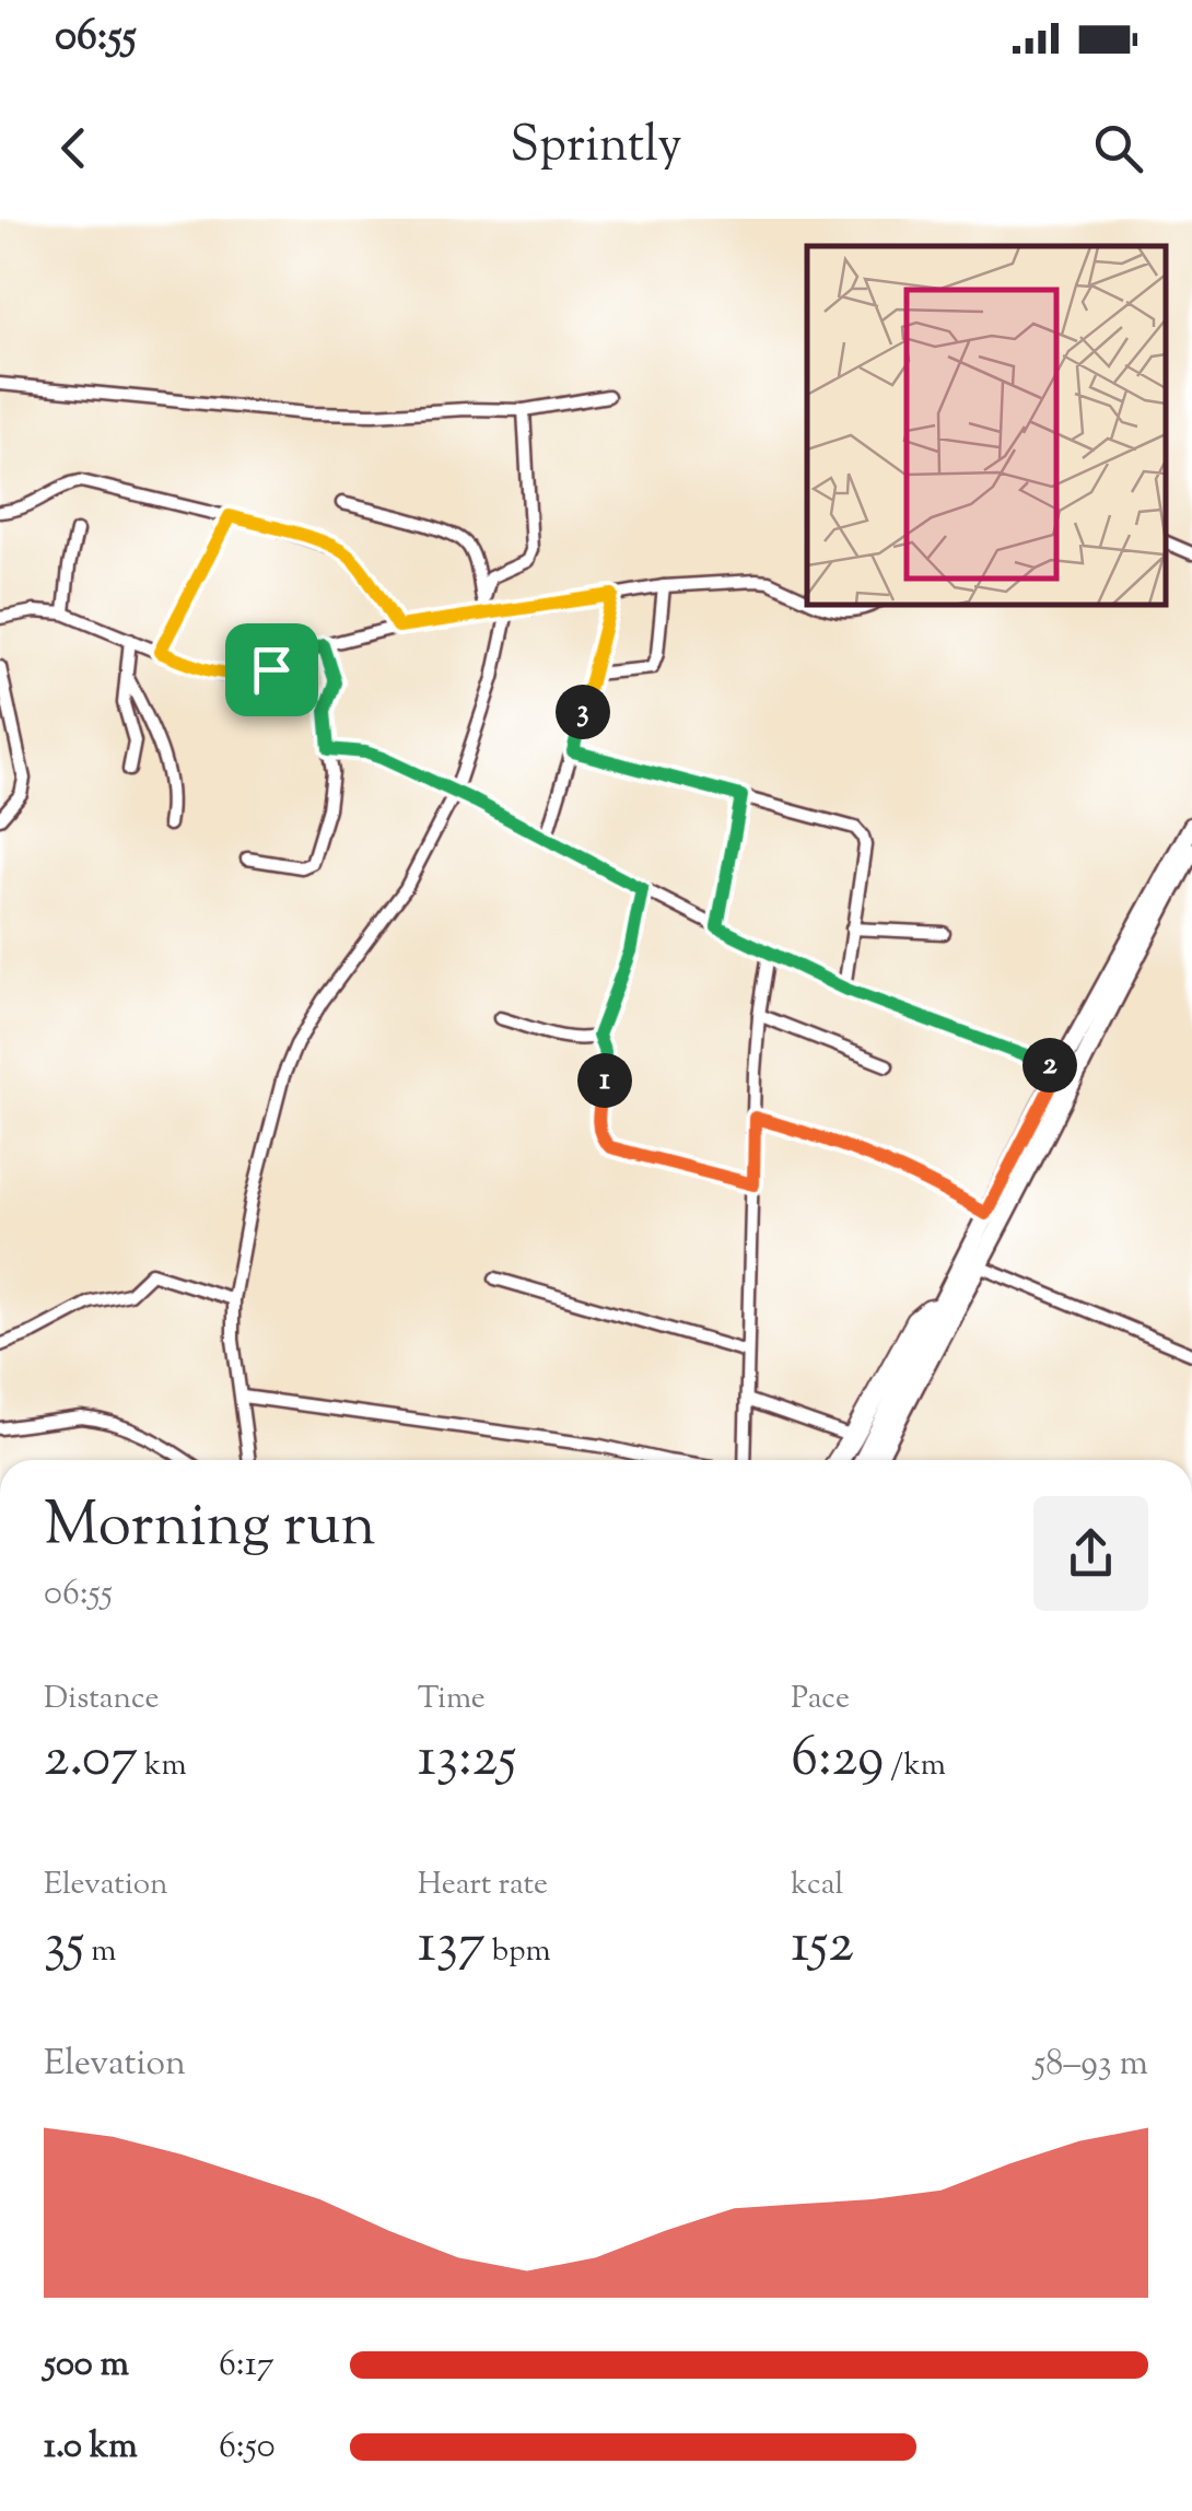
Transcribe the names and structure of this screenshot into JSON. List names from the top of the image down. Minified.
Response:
{"page":{"status":"06:55","header":"Sprintly","pins":["3","2","1"],"heading":["Morning run","06:55"],"stats":[["Distance","2.07 km"],["Time","13:25"],["Pace","6:29 /km"],["Elevation","35 m"],["Heart rate","137 bpm"],["kcal","152"]],"chart":["Elevation","58–93 m"],"list":[{"name":"500 m","note":"6:17"},{"name":"1.0 km","note":"6:50"}]}}
